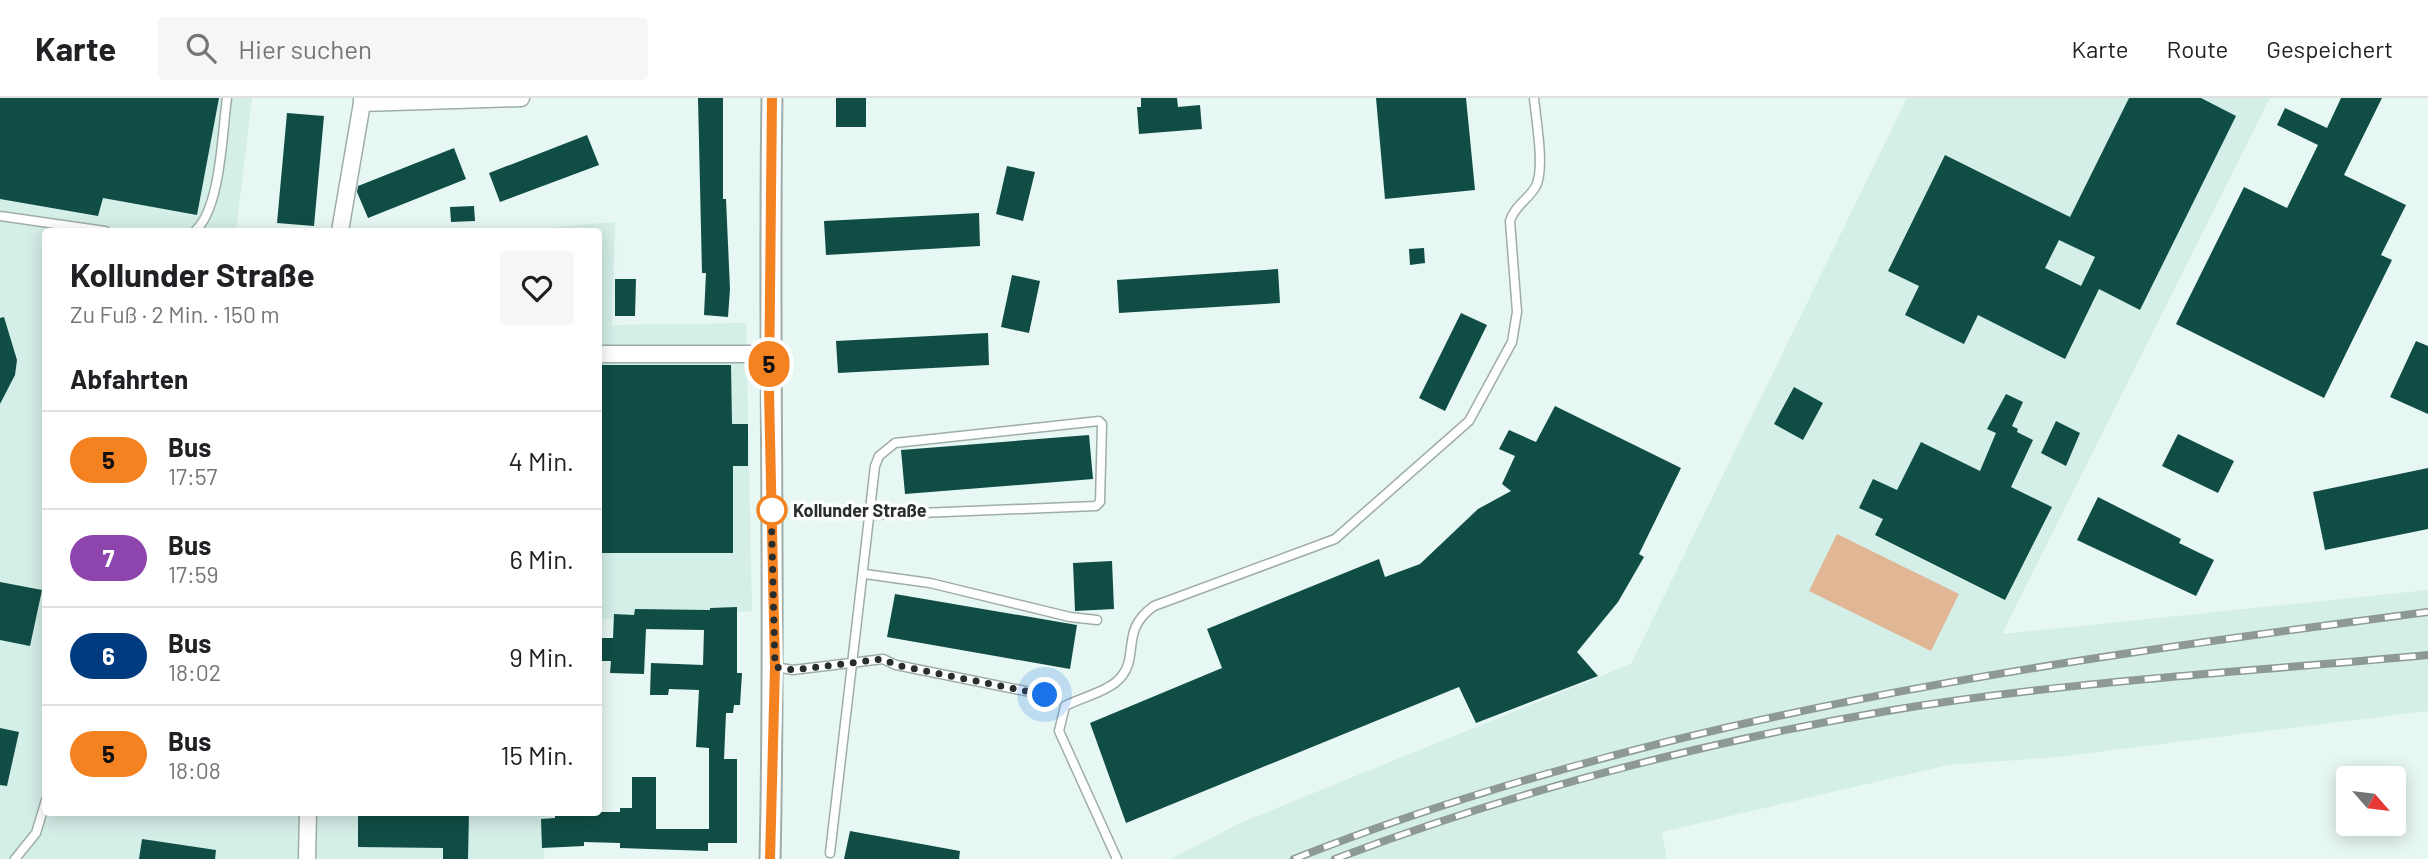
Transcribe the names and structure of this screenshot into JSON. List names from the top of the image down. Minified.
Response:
{"places":["Kollunder Straße"],"lines":["bus line 5"],"north":"bottom right","page":{"header":"Karte","search":"Hier suchen","nav":["Karte","Route","Gespeichert"],"on_map":"5","heading":[["Kollunder Straße","Zu Fuß · 2 Min. · 150 m"],"Abfahrten"],"list":[{"mark":"5","name":"Bus","note":"17:57","value":"4 Min."},{"mark":"7","name":"Bus","note":"17:59","value":"6 Min."},{"mark":"6","name":"Bus","note":"18:02","value":"9 Min."},{"mark":"5","name":"Bus","note":"18:08","value":"15 Min."}]}}
